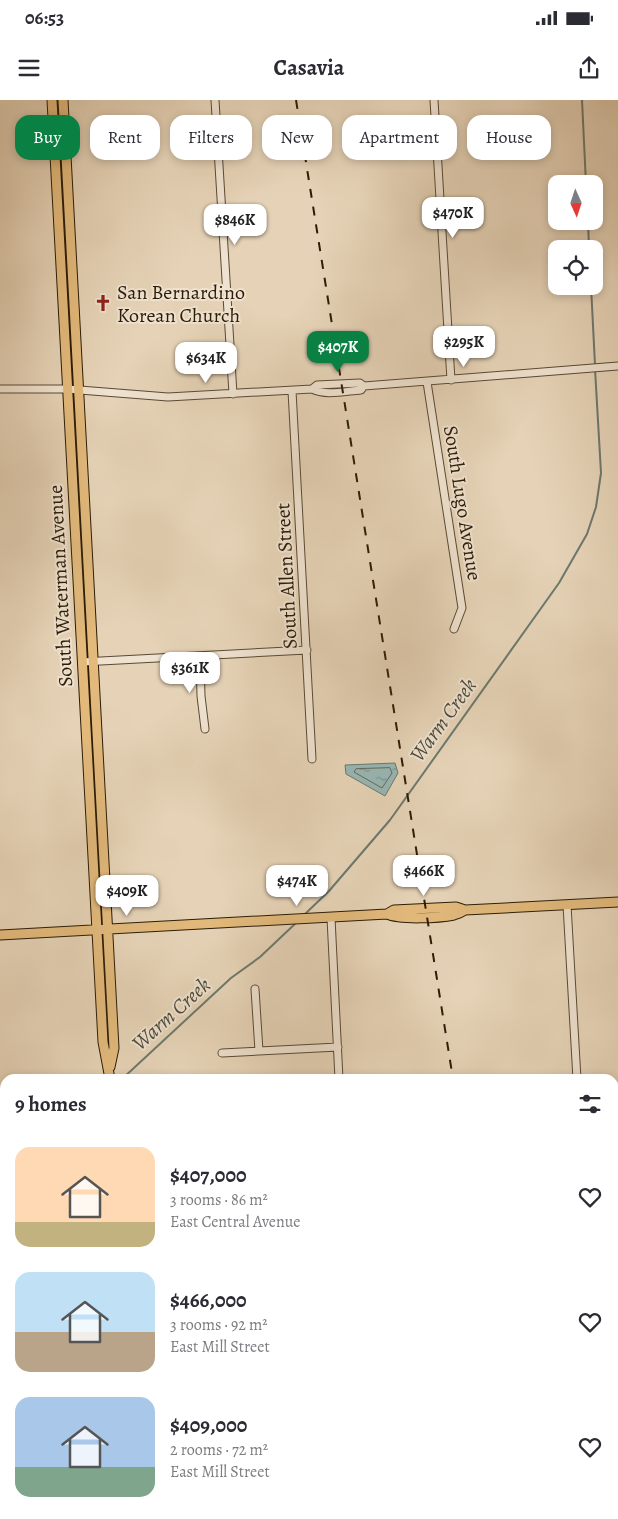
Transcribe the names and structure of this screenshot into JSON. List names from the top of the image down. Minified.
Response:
{"streets":{"main road":["South Waterman Avenue"],"street":["South Lugo Avenue","South Allen Street"]},"water":["Warm Creek"],"places":{"church":["San Bernardino Korean Church"]},"north":"bottom","page":{"status":"06:53","header":"Casavia","chip":["Buy","Rent","Filters","New","Apartment","House"],"price":["$470K","$846K","$295K","$407K","$634K","$361K","$466K","$474K","$409K"],"heading":"9 homes","list":[{"name":"$407,000","note":"3 rooms · 86 m² · East Central Avenue"},{"name":"$466,000","note":"3 rooms · 92 m² · East Mill Street"},{"name":"$409,000","note":"2 rooms · 72 m² · East Mill Street"}]}}
